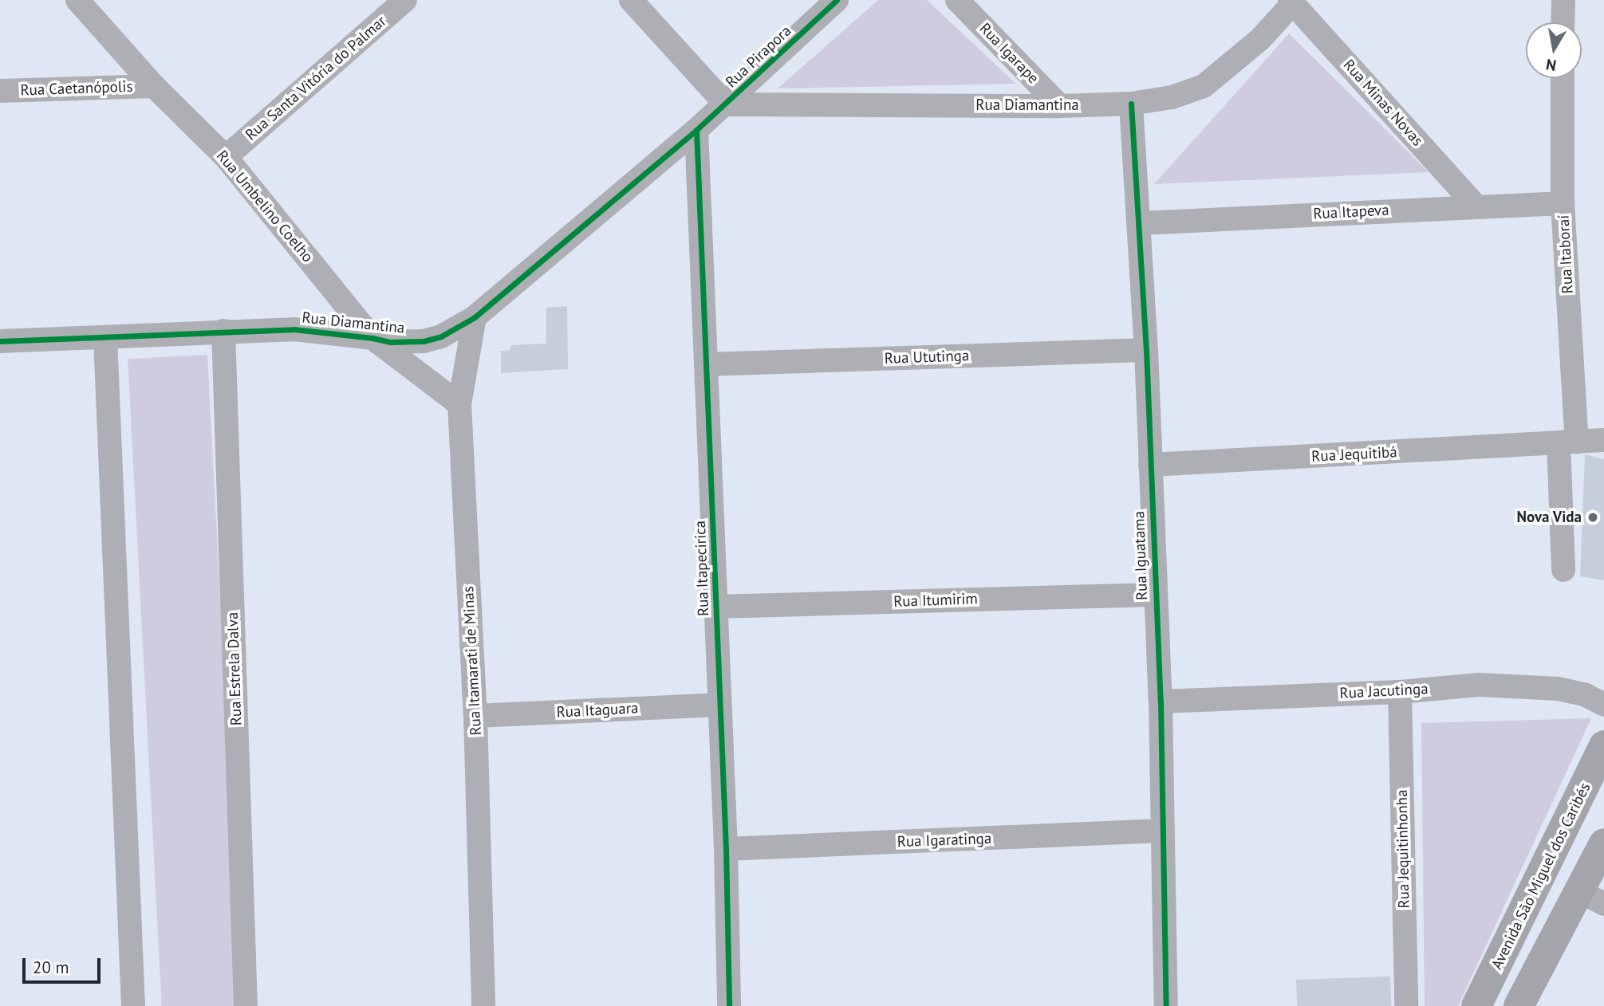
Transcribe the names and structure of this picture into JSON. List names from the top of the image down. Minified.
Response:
{"streets":{"main road":["Avenida São Miguel dos Caribés"],"street":["Rua Igarape","Rua Pirapora","Rua Santa Vitória do Palmar","Rua Caetanópolis","Rua Minas Novas","Rua Diamantina","Rua Umbelino Coelho","Rua Itapeva","Rua Itaboraí","Rua Ututinga","Rua Jequitibá","Rua Iguatama","Rua Itapecirica","Rua Itumirim","Rua Itamarati de Minas","Rua Estrela Dalva","Rua Jacutinga","Rua Itaguara","Rua Igaratinga","Rua Jequitinhonha"]},"crossings":[["Rua Igarape","Rua Diamantina"],["Rua Pirapora","Rua Diamantina"],["Rua Pirapora","Rua Itapecirica"],["Rua Santa Vitória do Palmar","Rua Umbelino Coelho"],["Rua Caetanópolis","Rua Umbelino Coelho"],["Rua Minas Novas","Rua Diamantina"],["Rua Minas Novas","Rua Itapeva"],["Rua Diamantina","Rua Umbelino Coelho"],["Rua Diamantina","Rua Iguatama"],["Rua Diamantina","Rua Itapecirica"],["Rua Diamantina","Rua Itamarati de Minas"],["Rua Diamantina","Rua Estrela Dalva"],["Rua Umbelino Coelho","Rua Itamarati de Minas"],["Rua Itapeva","Rua Itaboraí"],["Rua Itapeva","Rua Iguatama"],["Rua Itaboraí","Rua Jequitibá"],["Rua Ututinga","Rua Iguatama"],["Rua Ututinga","Rua Itapecirica"],["Rua Jequitibá","Rua Iguatama"],["Rua Iguatama","Rua Itumirim"],["Rua Iguatama","Rua Jacutinga"],["Rua Iguatama","Rua Igaratinga"],["Rua Itapecirica","Rua Itumirim"],["Rua Itapecirica","Rua Itaguara"],["Rua Itapecirica","Rua Igaratinga"],["Rua Itamarati de Minas","Rua Itaguara"],["Rua Jacutinga","Rua Jequitinhonha"]],"places":["Nova Vida"],"scale_bar":"20 m","north":"bottom"}
